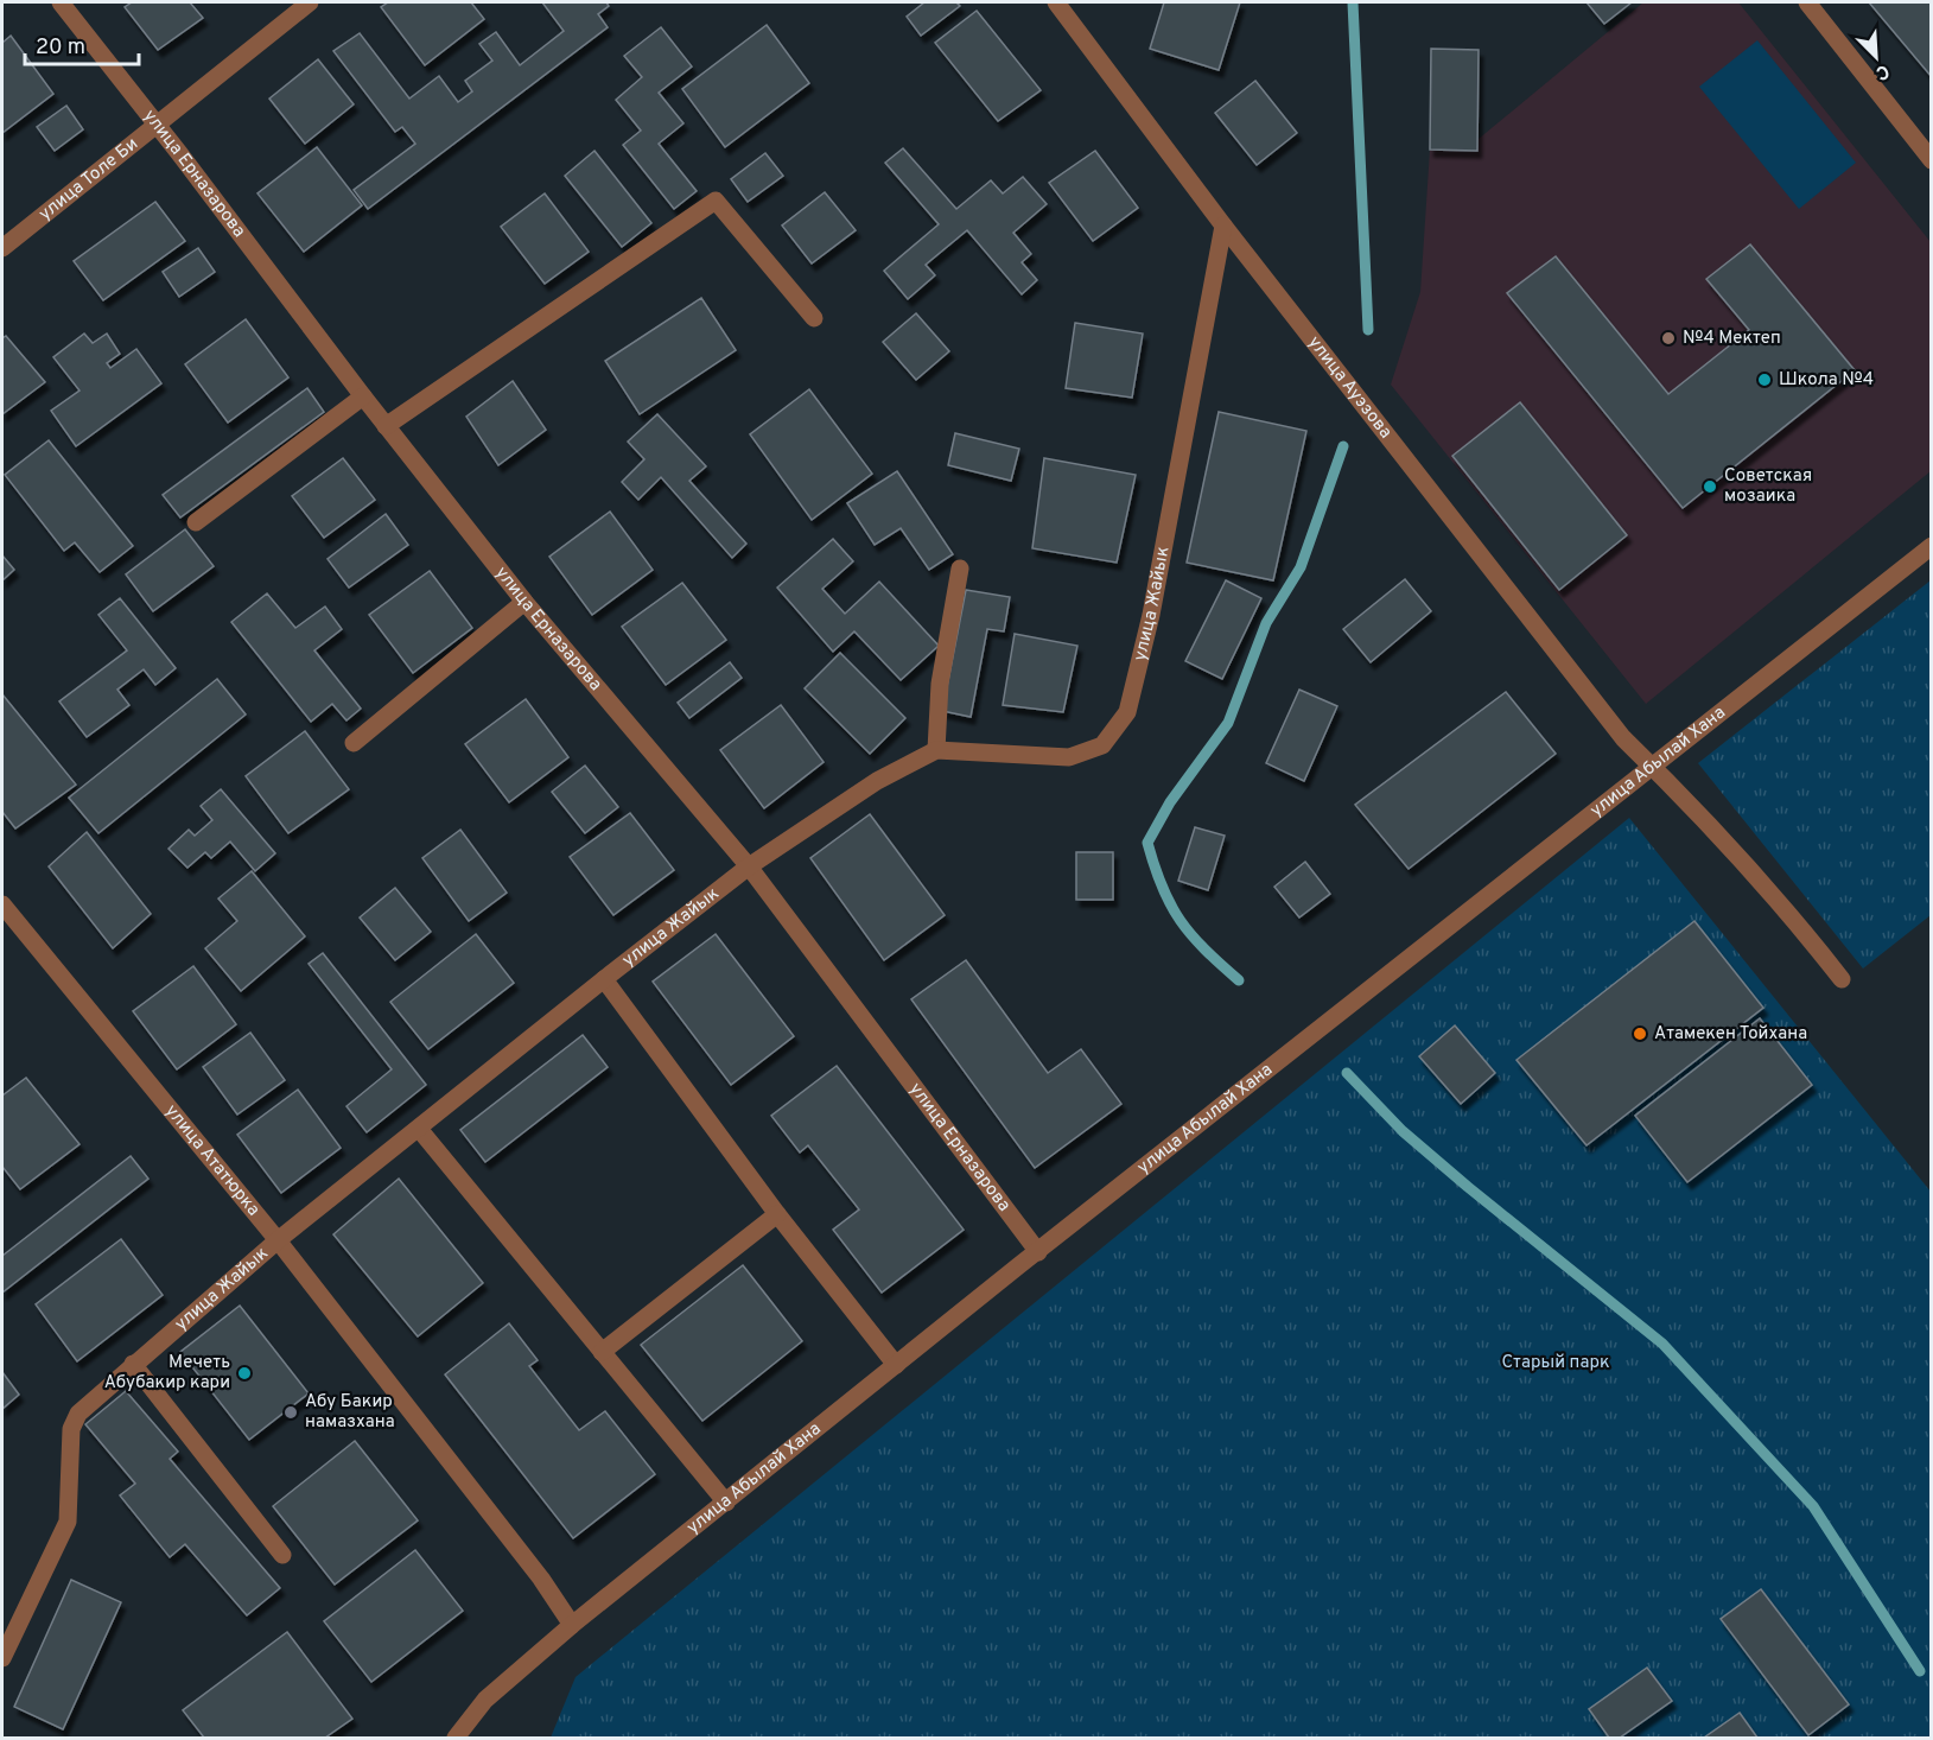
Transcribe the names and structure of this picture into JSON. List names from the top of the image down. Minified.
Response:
{"streets":{"street":["улица Ерназарова","улица Толе Би","улица Ауэзова","улица Жайык","улица Абылай Хана","улица Ататюрка"]},"crossings":[["улица Ерназарова","улица Толе Би"],["улица Ерназарова","улица Жайык"],["улица Ерназарова","улица Абылай Хана"],["улица Ауэзова","улица Жайык"],["улица Ауэзова","улица Абылай Хана"],["улица Жайык","улица Ататюрка"],["улица Абылай Хана","улица Ататюрка"]],"parks":["Старый парк"],"places":["№4 Мектеп","Школа №4","Советская мозаика","Атамекен Тойхана","Мечеть Абубакир кари","Абу Бакир намазхана"],"scale_bar":"20 m","north":"bottom right"}
